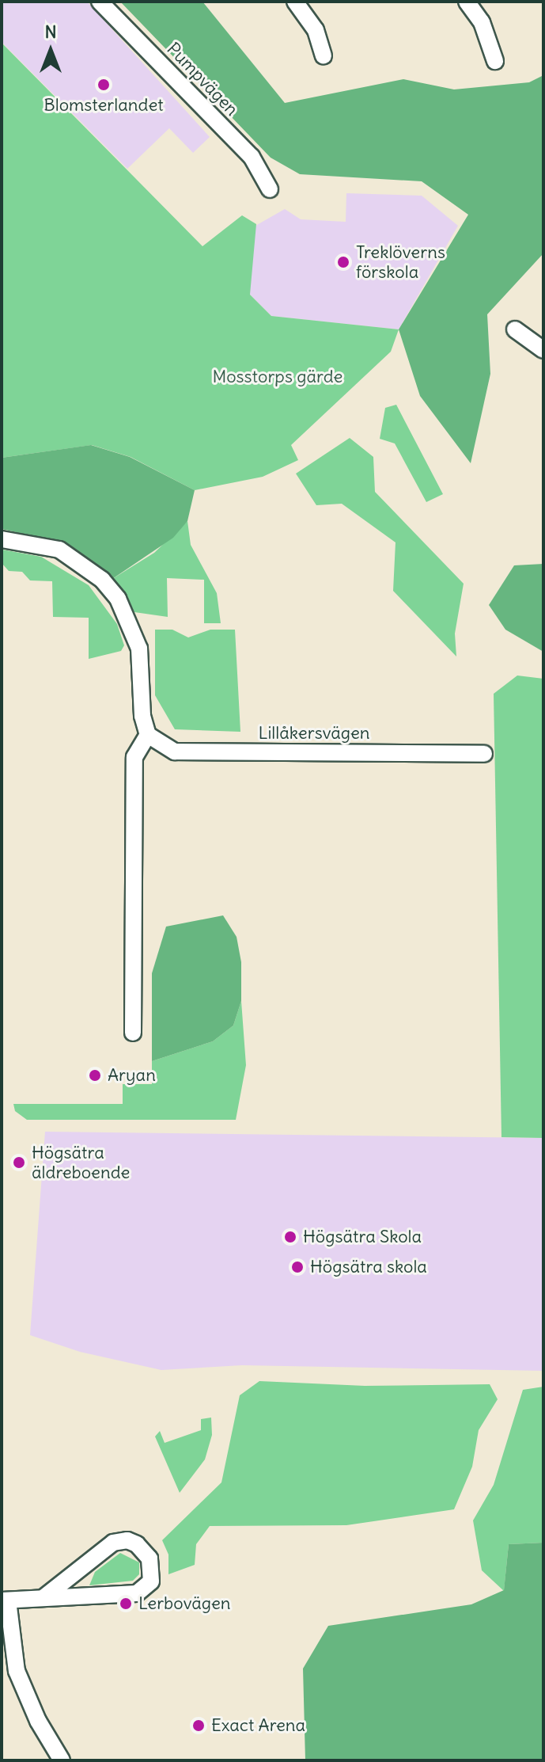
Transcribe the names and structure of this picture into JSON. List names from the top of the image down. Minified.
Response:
{"streets":{"street":["Pumpvägen","Lillåkersvägen"]},"parks":["Mosstorps gärde"],"places":["Blomsterlandet","Treklöverns förskola","Aryan","Högsätra äldreboende","Högsätra Skola","Högsätra skola","Lerbovägen","Exact Arena"],"north":"top"}
